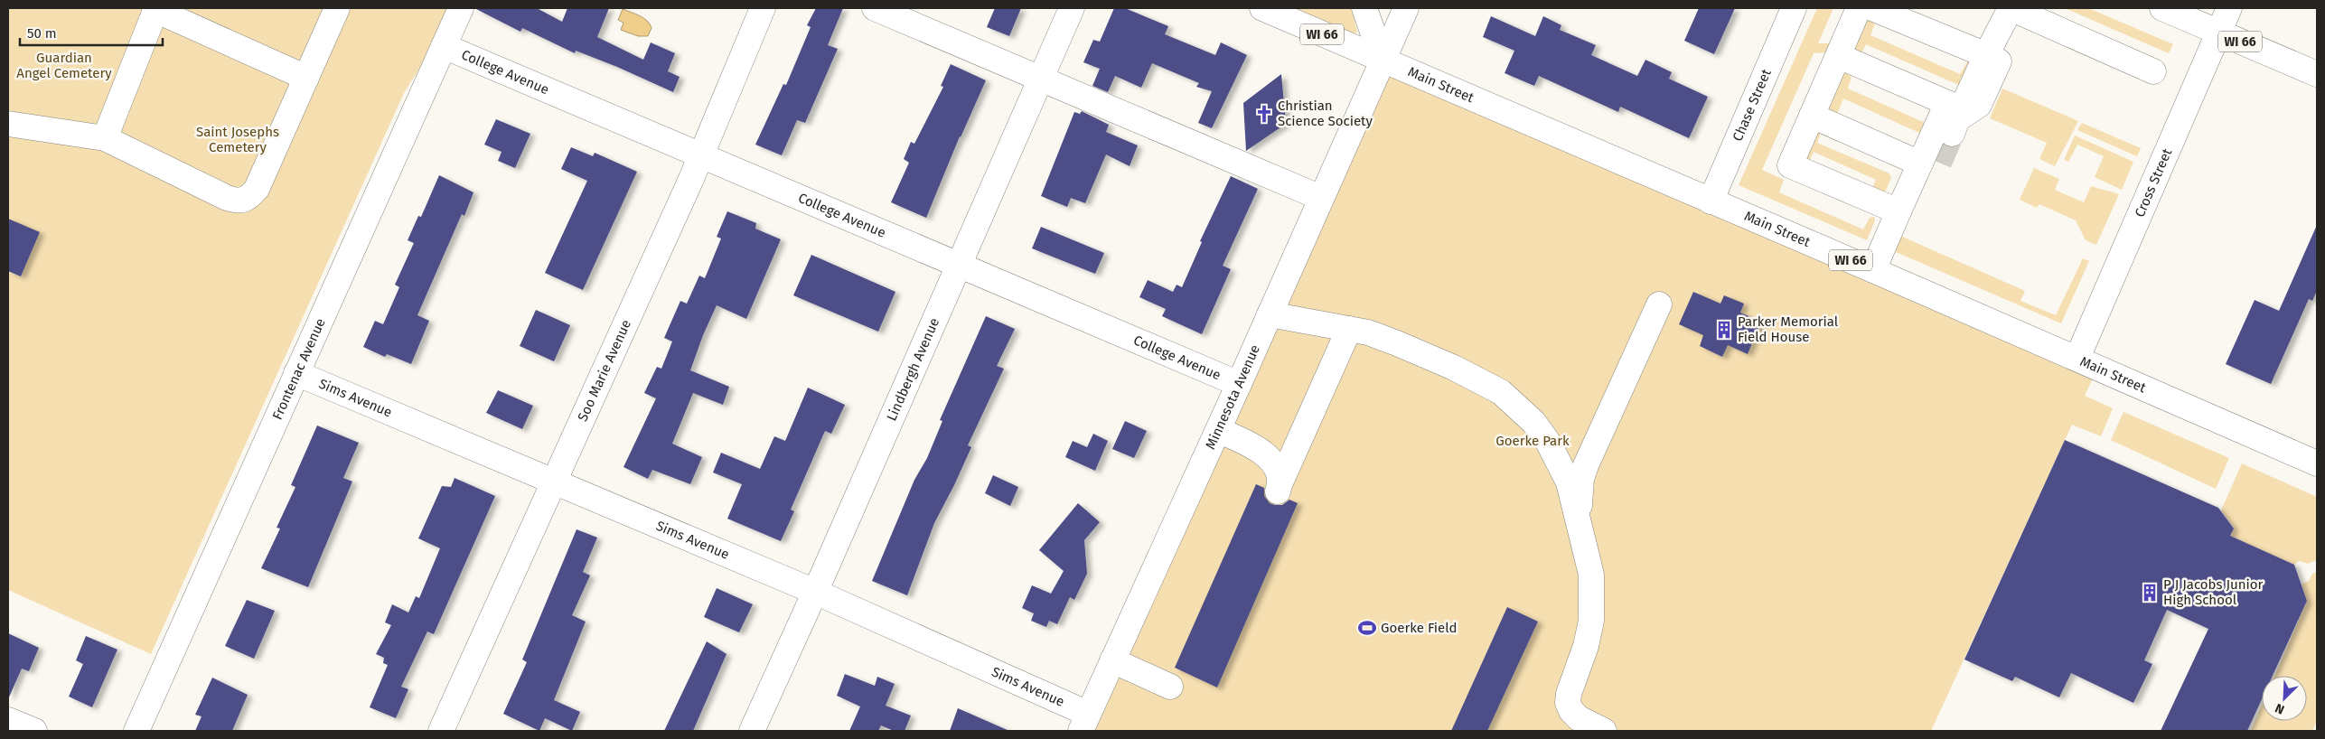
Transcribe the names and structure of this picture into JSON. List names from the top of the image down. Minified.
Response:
{"streets":{"street":["WI 66","College Avenue","Main Street","Chase Street","Cross Street","Frontenac Avenue","Soo Marie Avenue","Lindbergh Avenue","Minnesota Avenue","Sims Avenue"]},"crossings":[["WI 66","Cross Street"],["College Avenue","Frontenac Avenue"],["College Avenue","Soo Marie Avenue"],["College Avenue","Lindbergh Avenue"],["College Avenue","Minnesota Avenue"],["Main Street","Chase Street"],["Main Street","Cross Street"],["Main Street","Minnesota Avenue"],["Frontenac Avenue","Sims Avenue"],["Soo Marie Avenue","Sims Avenue"],["Lindbergh Avenue","Sims Avenue"],["Minnesota Avenue","Sims Avenue"]],"parks":["Guardian Angel Cemetery","Saint Josephs Cemetery","Goerke Park"],"places":{"church":["Christian Science Society"],"building":["Parker Memorial Field House","P J Jacobs Junior High School"],"sports":["Goerke Field"]},"scale_bar":"50 m","north":"bottom left"}
